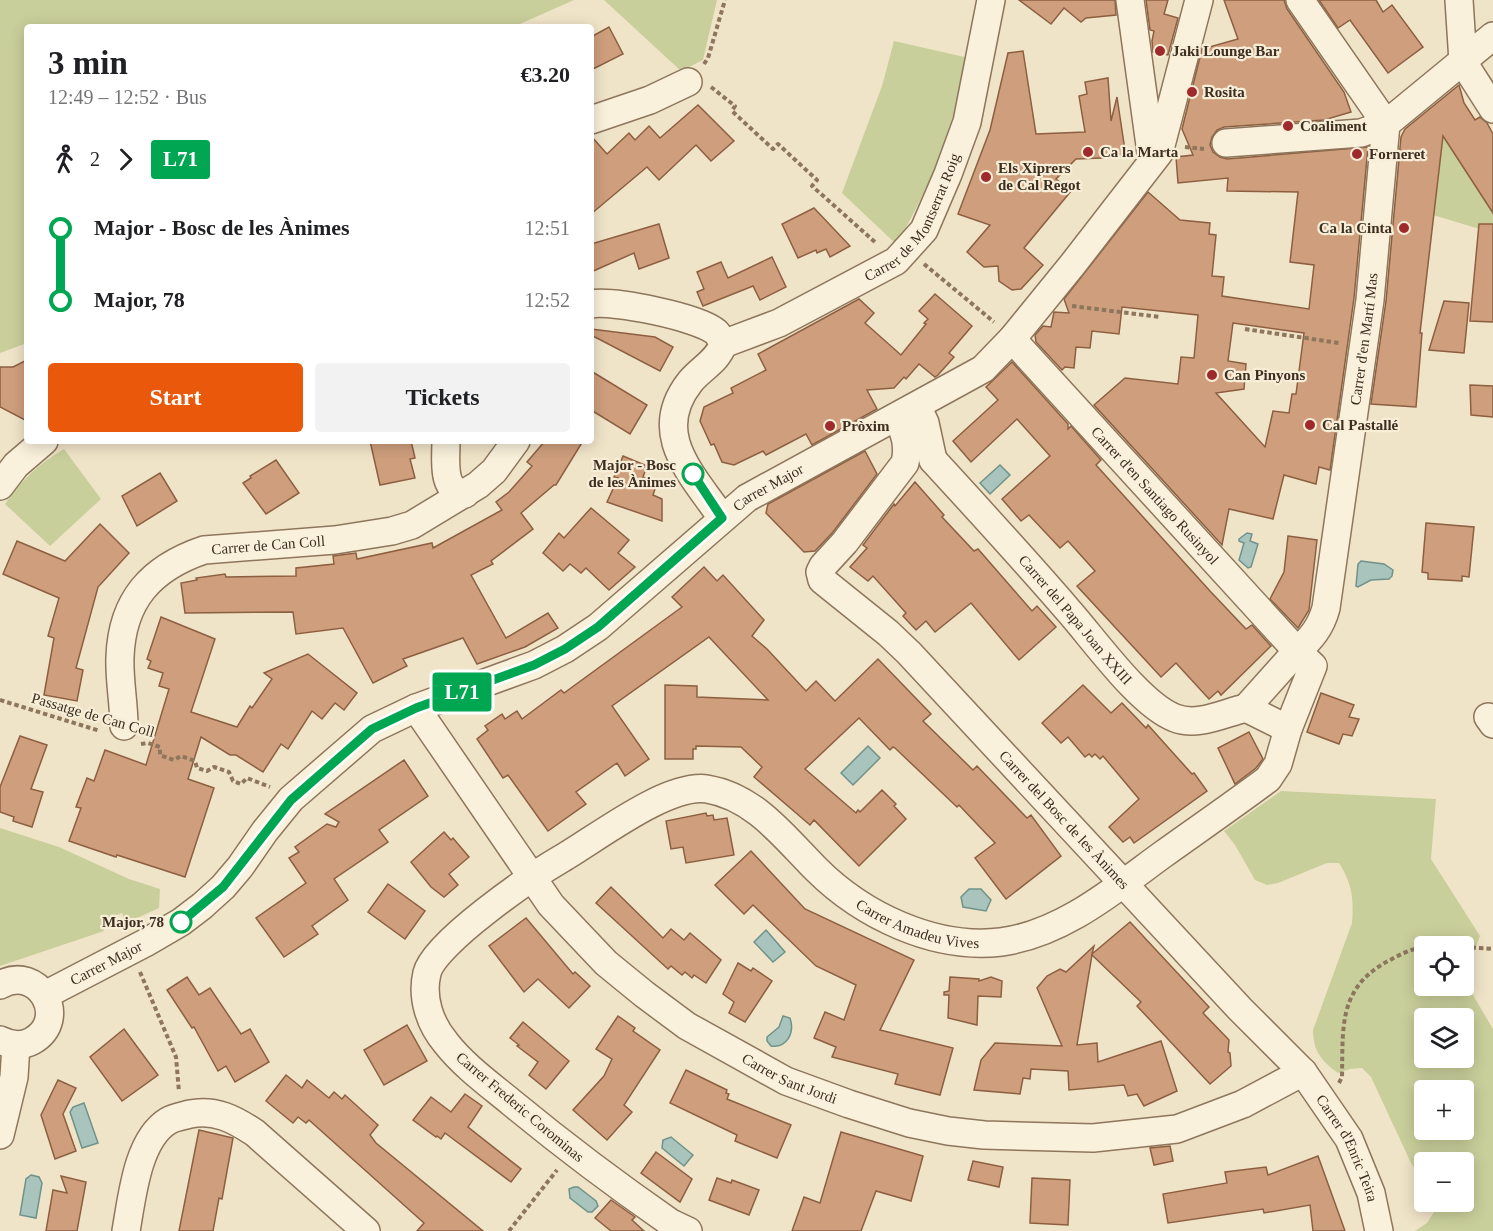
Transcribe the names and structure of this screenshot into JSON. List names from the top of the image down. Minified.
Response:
{"streets":{"street":["Carrer de Montserrat Roig","Carrer d'en Martí Mas","Carrer Major","Carrer d'en Santiago Rusinyol","Carrer de Can Coll","Carrer del Papa Joan XXIII","Carrer del Bosc de les Ànimes","Carrer Amadeu Vives","Carrer Sant Jordi","Carrer Frederic Corominas","Carrer d'Enric Teira"],"path":["Passatge de Can Coll"]},"crossings":[["Carrer d'en Martí Mas","Carrer d'en Santiago Rusinyol"],["Carrer d'en Martí Mas","Carrer del Papa Joan XXIII"],["Carrer Major","Carrer d'en Santiago Rusinyol"],["Carrer Major","Passatge de Can Coll"],["Carrer Major","Carrer Sant Jordi"],["Carrer d'en Santiago Rusinyol","Carrer Amadeu Vives"],["Carrer de Can Coll","Passatge de Can Coll"],["Carrer del Bosc de les Ànimes","Carrer Amadeu Vives"],["Carrer del Bosc de les Ànimes","Carrer Sant Jordi"],["Carrer del Bosc de les Ànimes","Carrer d'Enric Teira"],["Carrer Amadeu Vives","Carrer Sant Jordi"],["Carrer Amadeu Vives","Carrer Frederic Corominas"],["Carrer Sant Jordi","Carrer Frederic Corominas"],["Carrer Sant Jordi","Carrer d'Enric Teira"]],"places":["Jaki Lounge Bar","Rosita","Coaliment","Ca la Marta","Forneret","Els Xiprers de Cal Regot","Ca la Cinta","Can Pinyons","Cal Pastallé","Pròxim","Major - Bosc de les Ànimes","Major, 78"],"lines":["bus line L71"],"page":{"on_map":"L71","heading":["3 min","12:49 – 12:52 · Bus","€3.20"],"legs":["2","L71"],"list":[{"name":"Major - Bosc de les Ànimes","value":"12:51"},{"name":"Major, 78","value":"12:52"}],"buttons":["Start","Tickets"],"map_buttons":["+","−"]}}
